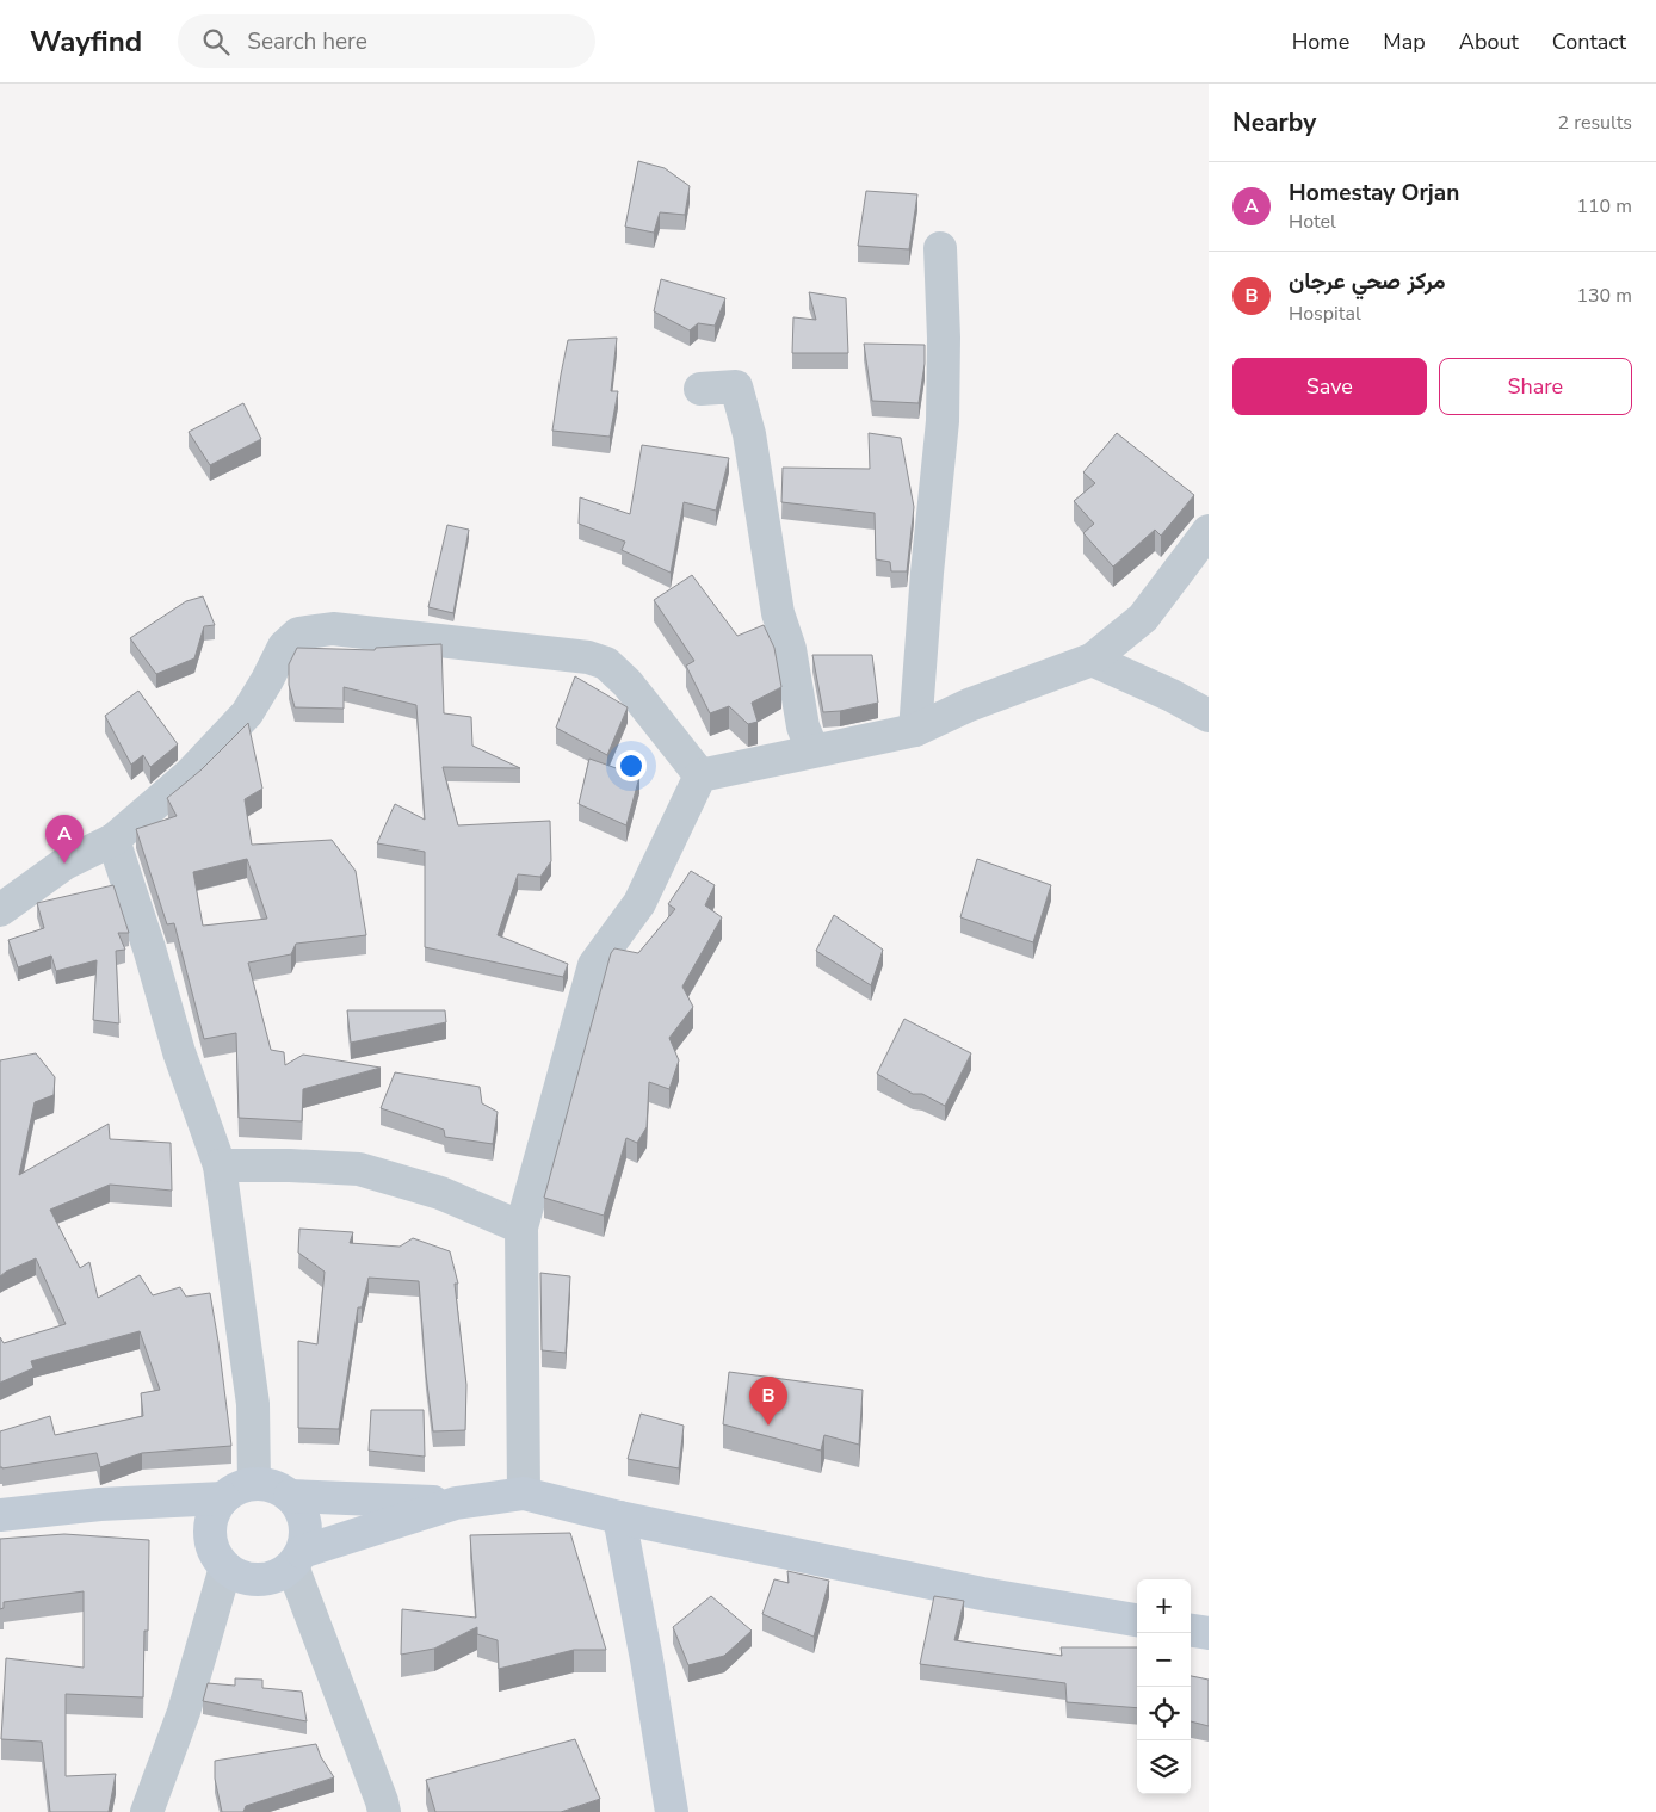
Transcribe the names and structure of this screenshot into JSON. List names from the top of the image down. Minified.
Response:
{"page":{"header":"Wayfind","search":"Search here","nav":["Home","Map","About","Contact"],"heading":["Nearby","2 results"],"list":[{"mark":"A","name":"Homestay Orjan","note":"Hotel","value":"110 m"},{"mark":"B","name":"مركز صحي عرجان","note":"Hospital","value":"130 m"}],"buttons":["Save","Share"],"pins":["A","B"],"map_buttons":["+","−"]}}
